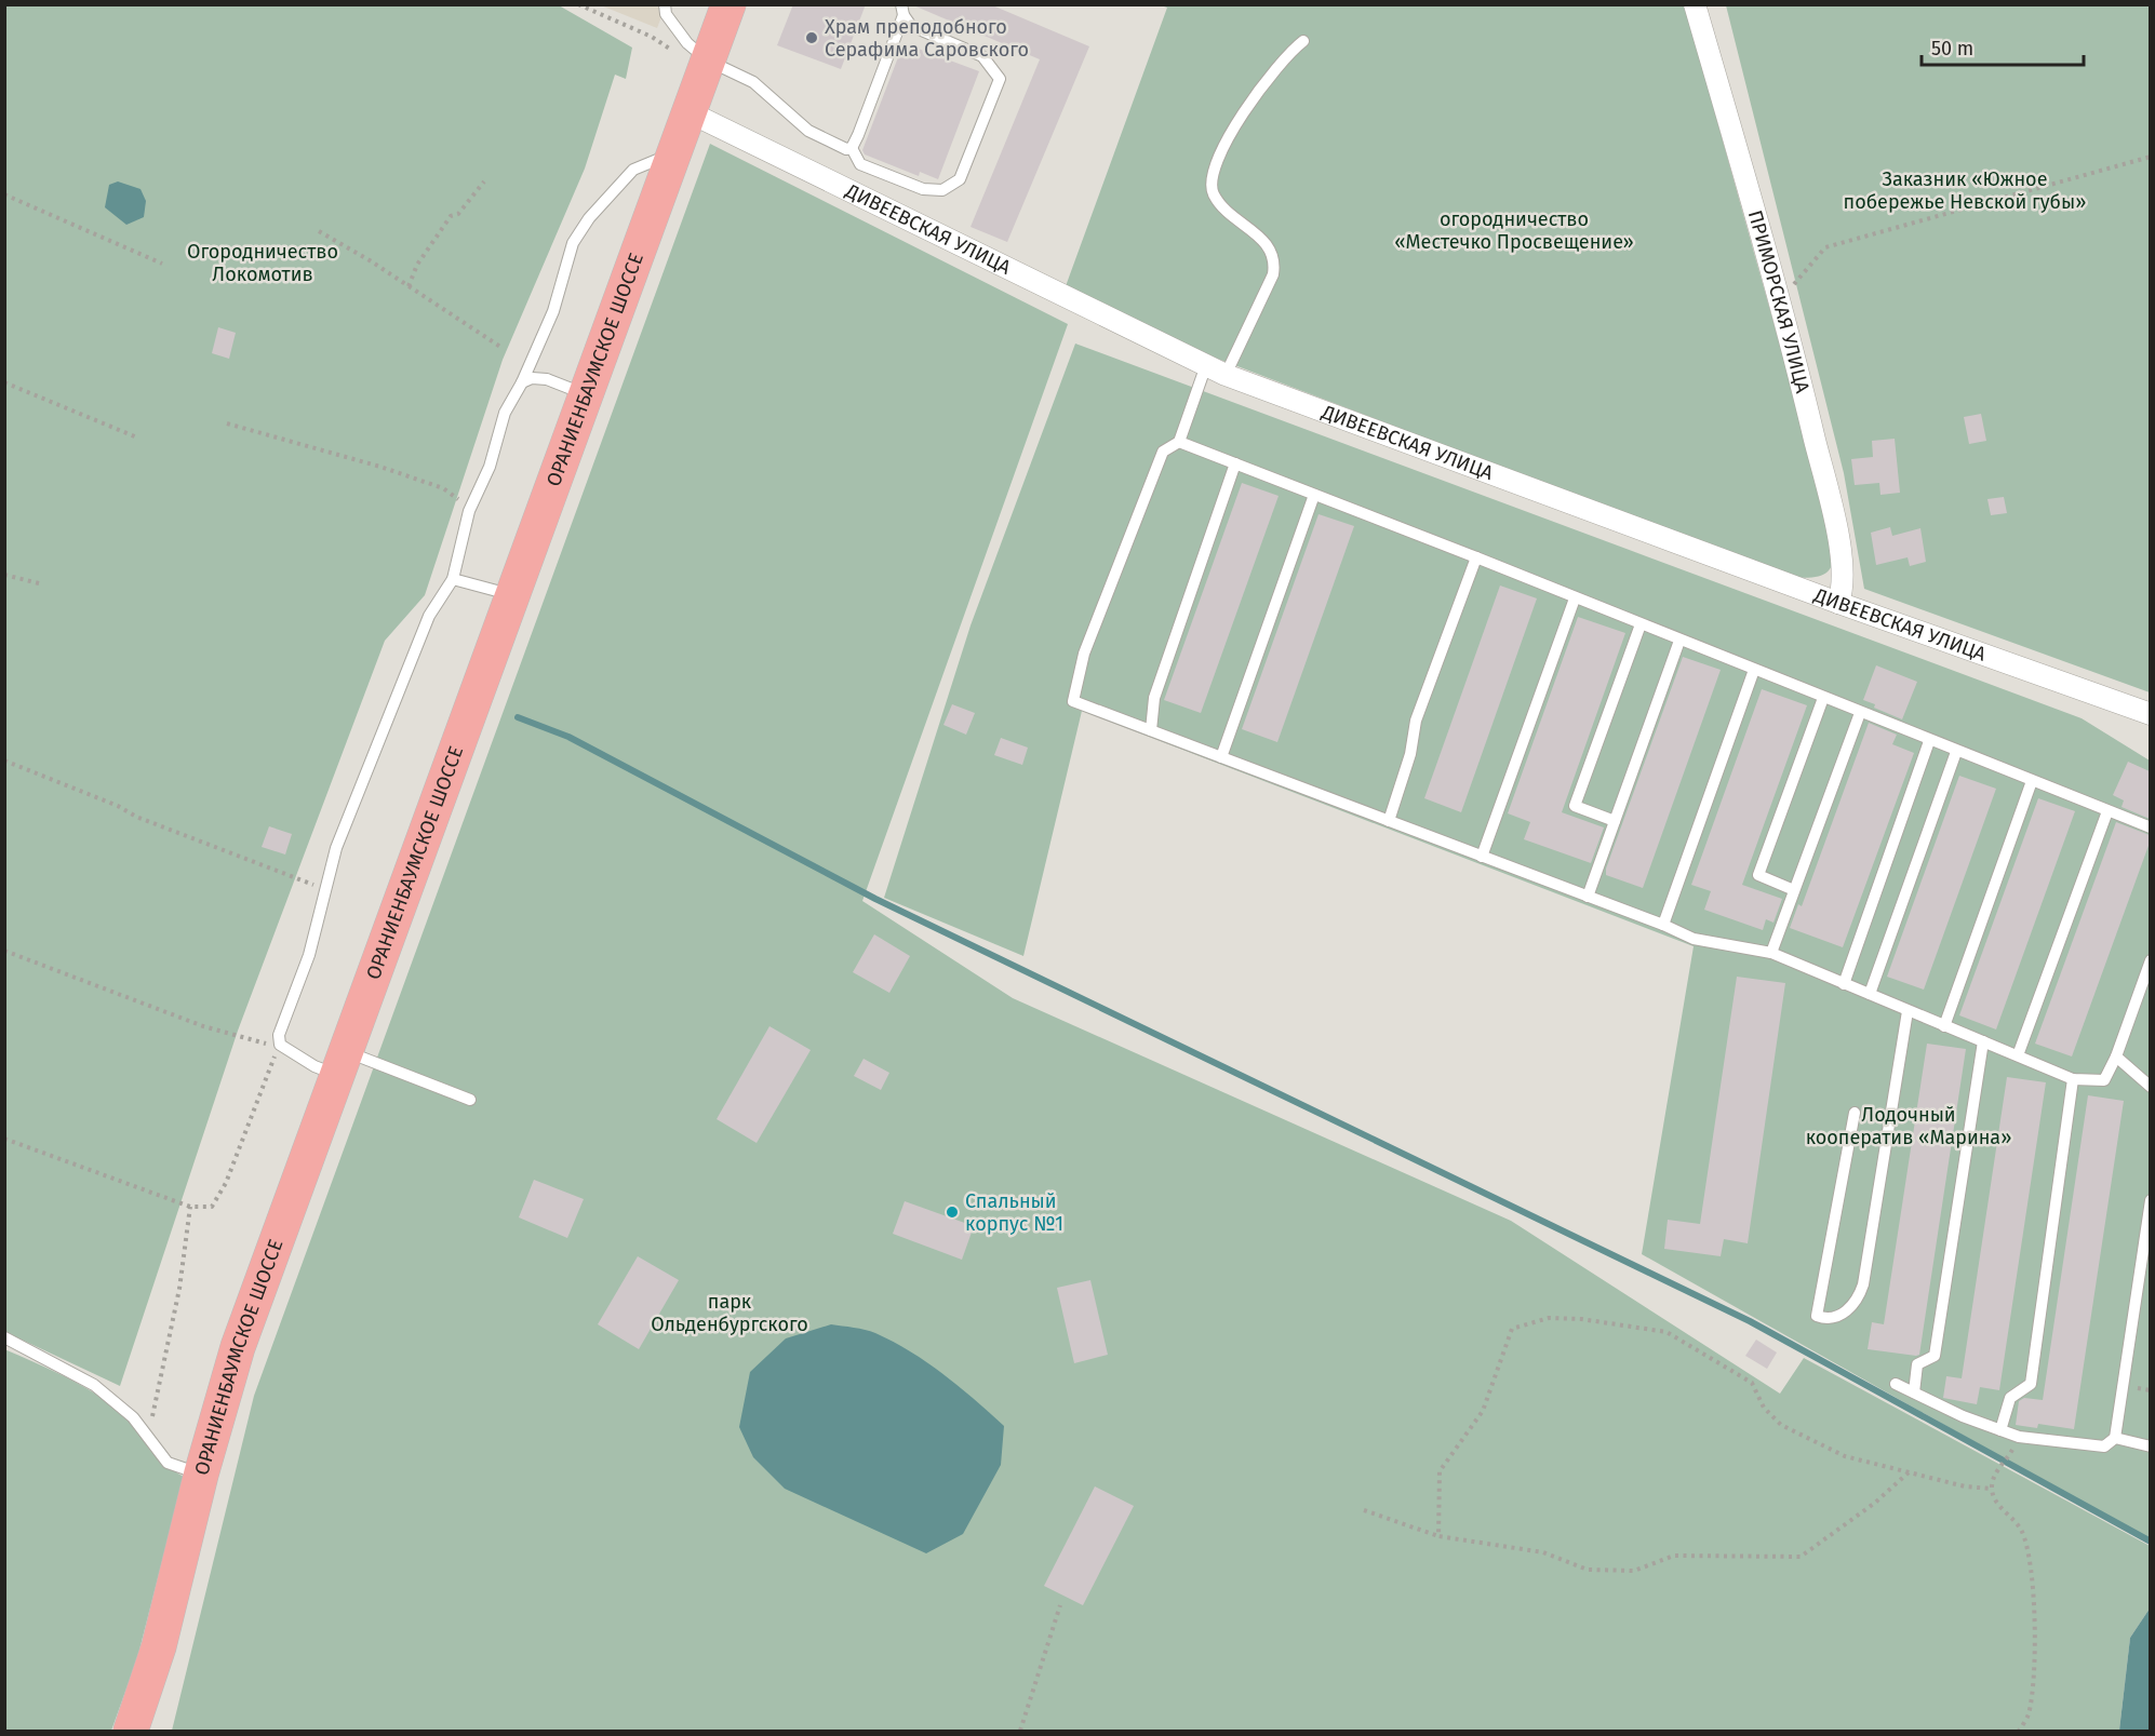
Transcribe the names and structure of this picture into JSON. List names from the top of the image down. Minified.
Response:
{"streets":{"main road":["ОРАНИЕНБАУМСКОЕ ШОССЕ"],"street":["ДИВЕЕВСКАЯ УЛИЦА","ПРИМОРСКАЯ УЛИЦА"]},"crossings":[["ДИВЕЕВСКАЯ УЛИЦА","ПРИМОРСКАЯ УЛИЦА"],["ДИВЕЕВСКАЯ УЛИЦА","ОРАНИЕНБАУМСКОЕ ШОССЕ"]],"parks":["Заказник «Южное побережье Невской губы»","огородничество «Местечко Просвещение»","Огородничество Локомотив","Лодочный кооператив «Марина»","парк Ольденбургского"],"places":["Храм преподобного Серафима Саровского","Спальный корпус №1"],"scale_bar":"50 m"}
